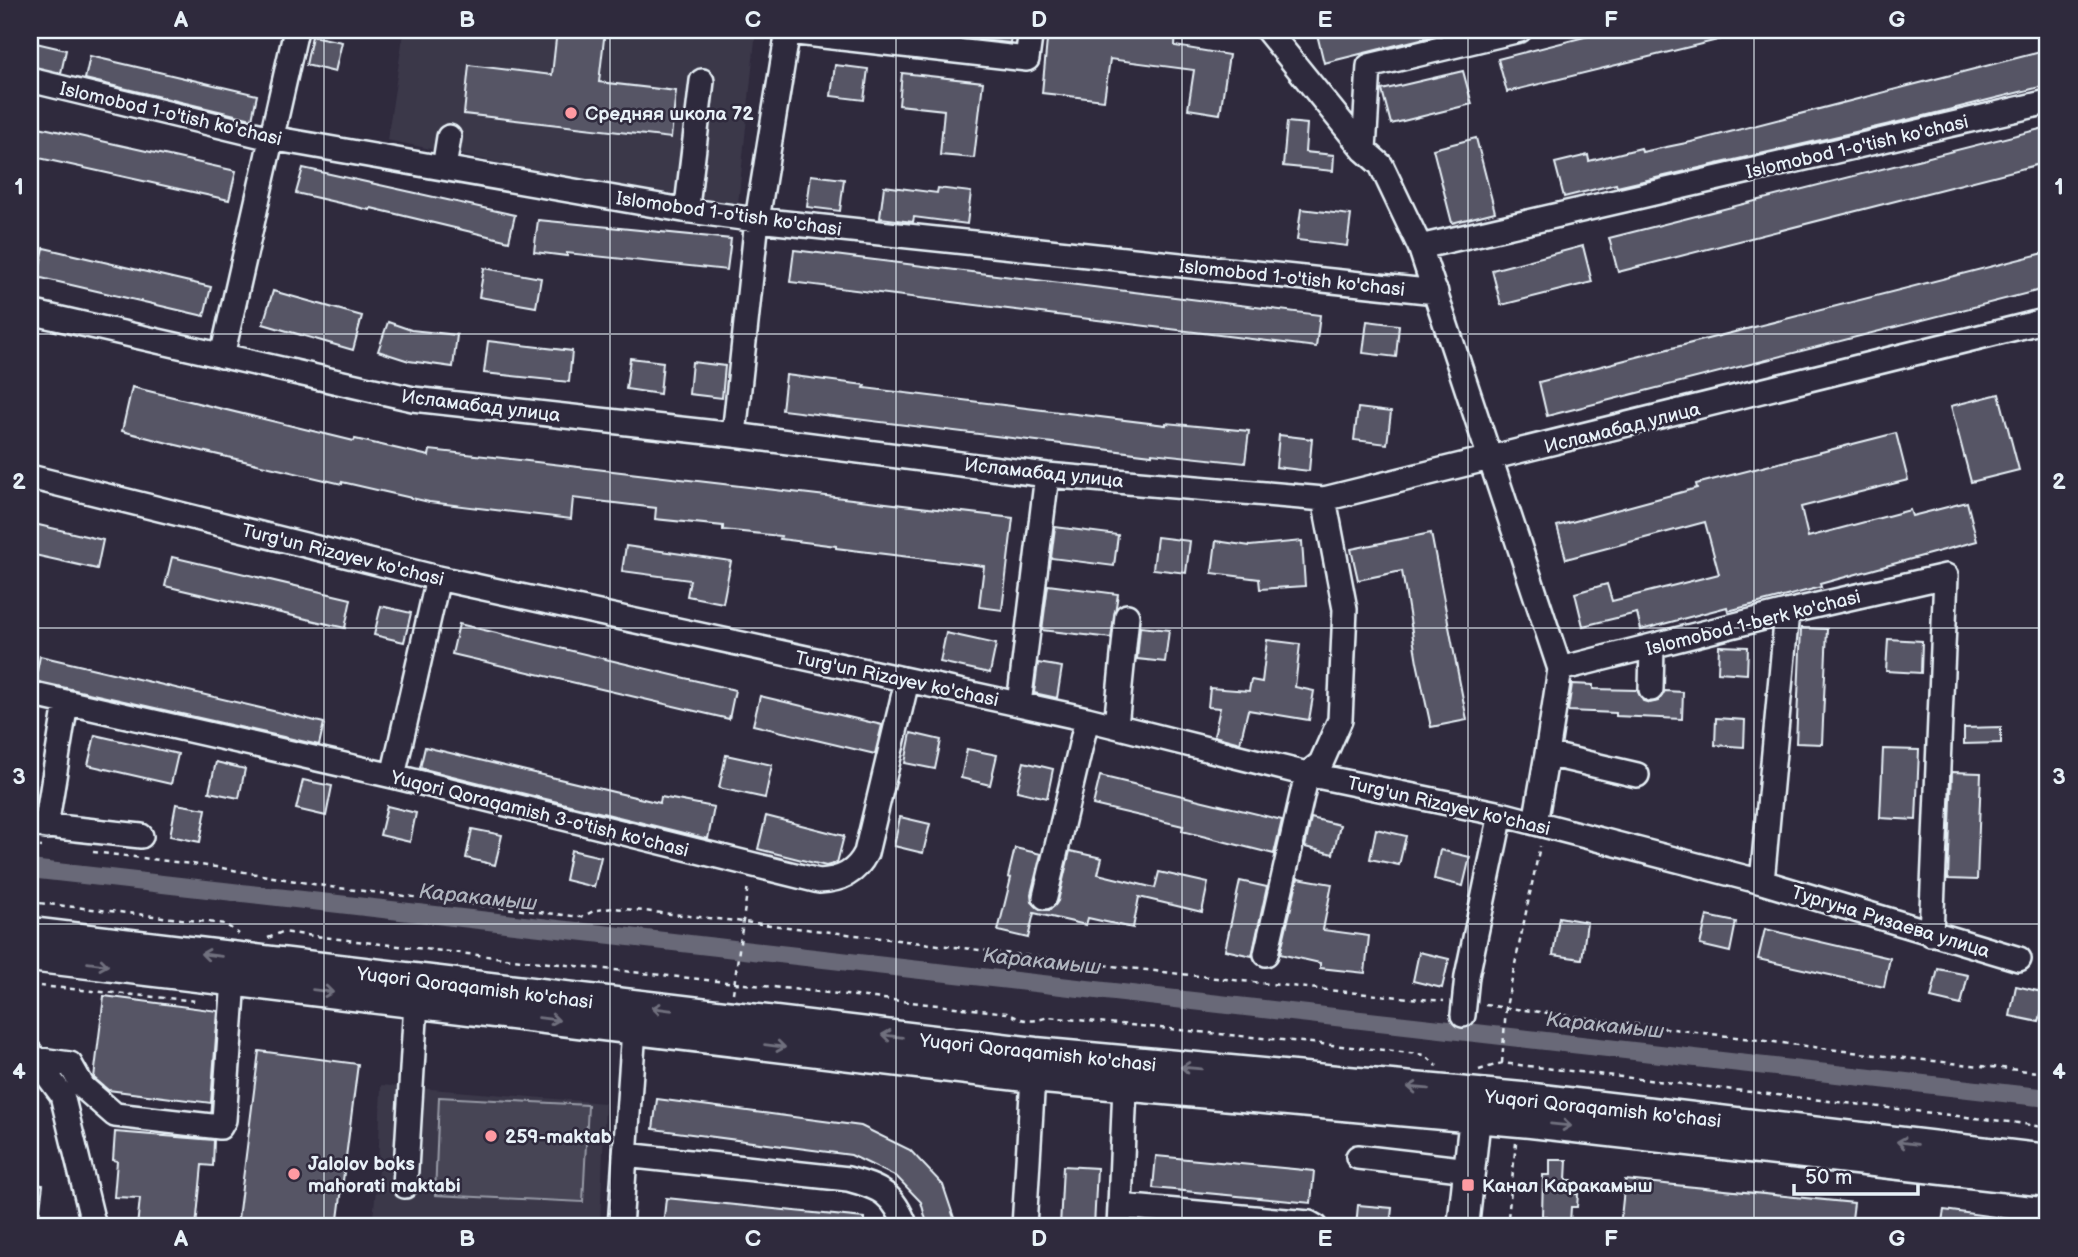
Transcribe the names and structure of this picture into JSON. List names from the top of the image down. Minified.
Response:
{"streets":{"main road":["Yuqori Qoraqamish ko'chasi"],"street":["Islomobod 1-o'tish ko'chasi","Исламабад улица","Turg'un Rizayev ko'chasi","Islomobod 1-berk ko'chasi","Yuqori Qoraqamish 3-o'tish ko'chasi","Тургуна Ризаева улица"]},"crossings":[["Turg'un Rizayev ko'chasi","Yuqori Qoraqamish 3-o'tish ko'chasi"],["Turg'un Rizayev ko'chasi","Тургуна Ризаева улица"],["Islomobod 1-berk ko'chasi","Тургуна Ризаева улица"]],"water":["Каракамыш"],"places":{"other":["Средняя школа 72","259-maktab","Jalolov boks mahorati maktabi"],"transit":["Канал Каракамыш"]},"scale_bar":"50 m","grid":{"columns":["A","B","C","D","E","F","G"],"rows":["1","2","3","4"]}}
